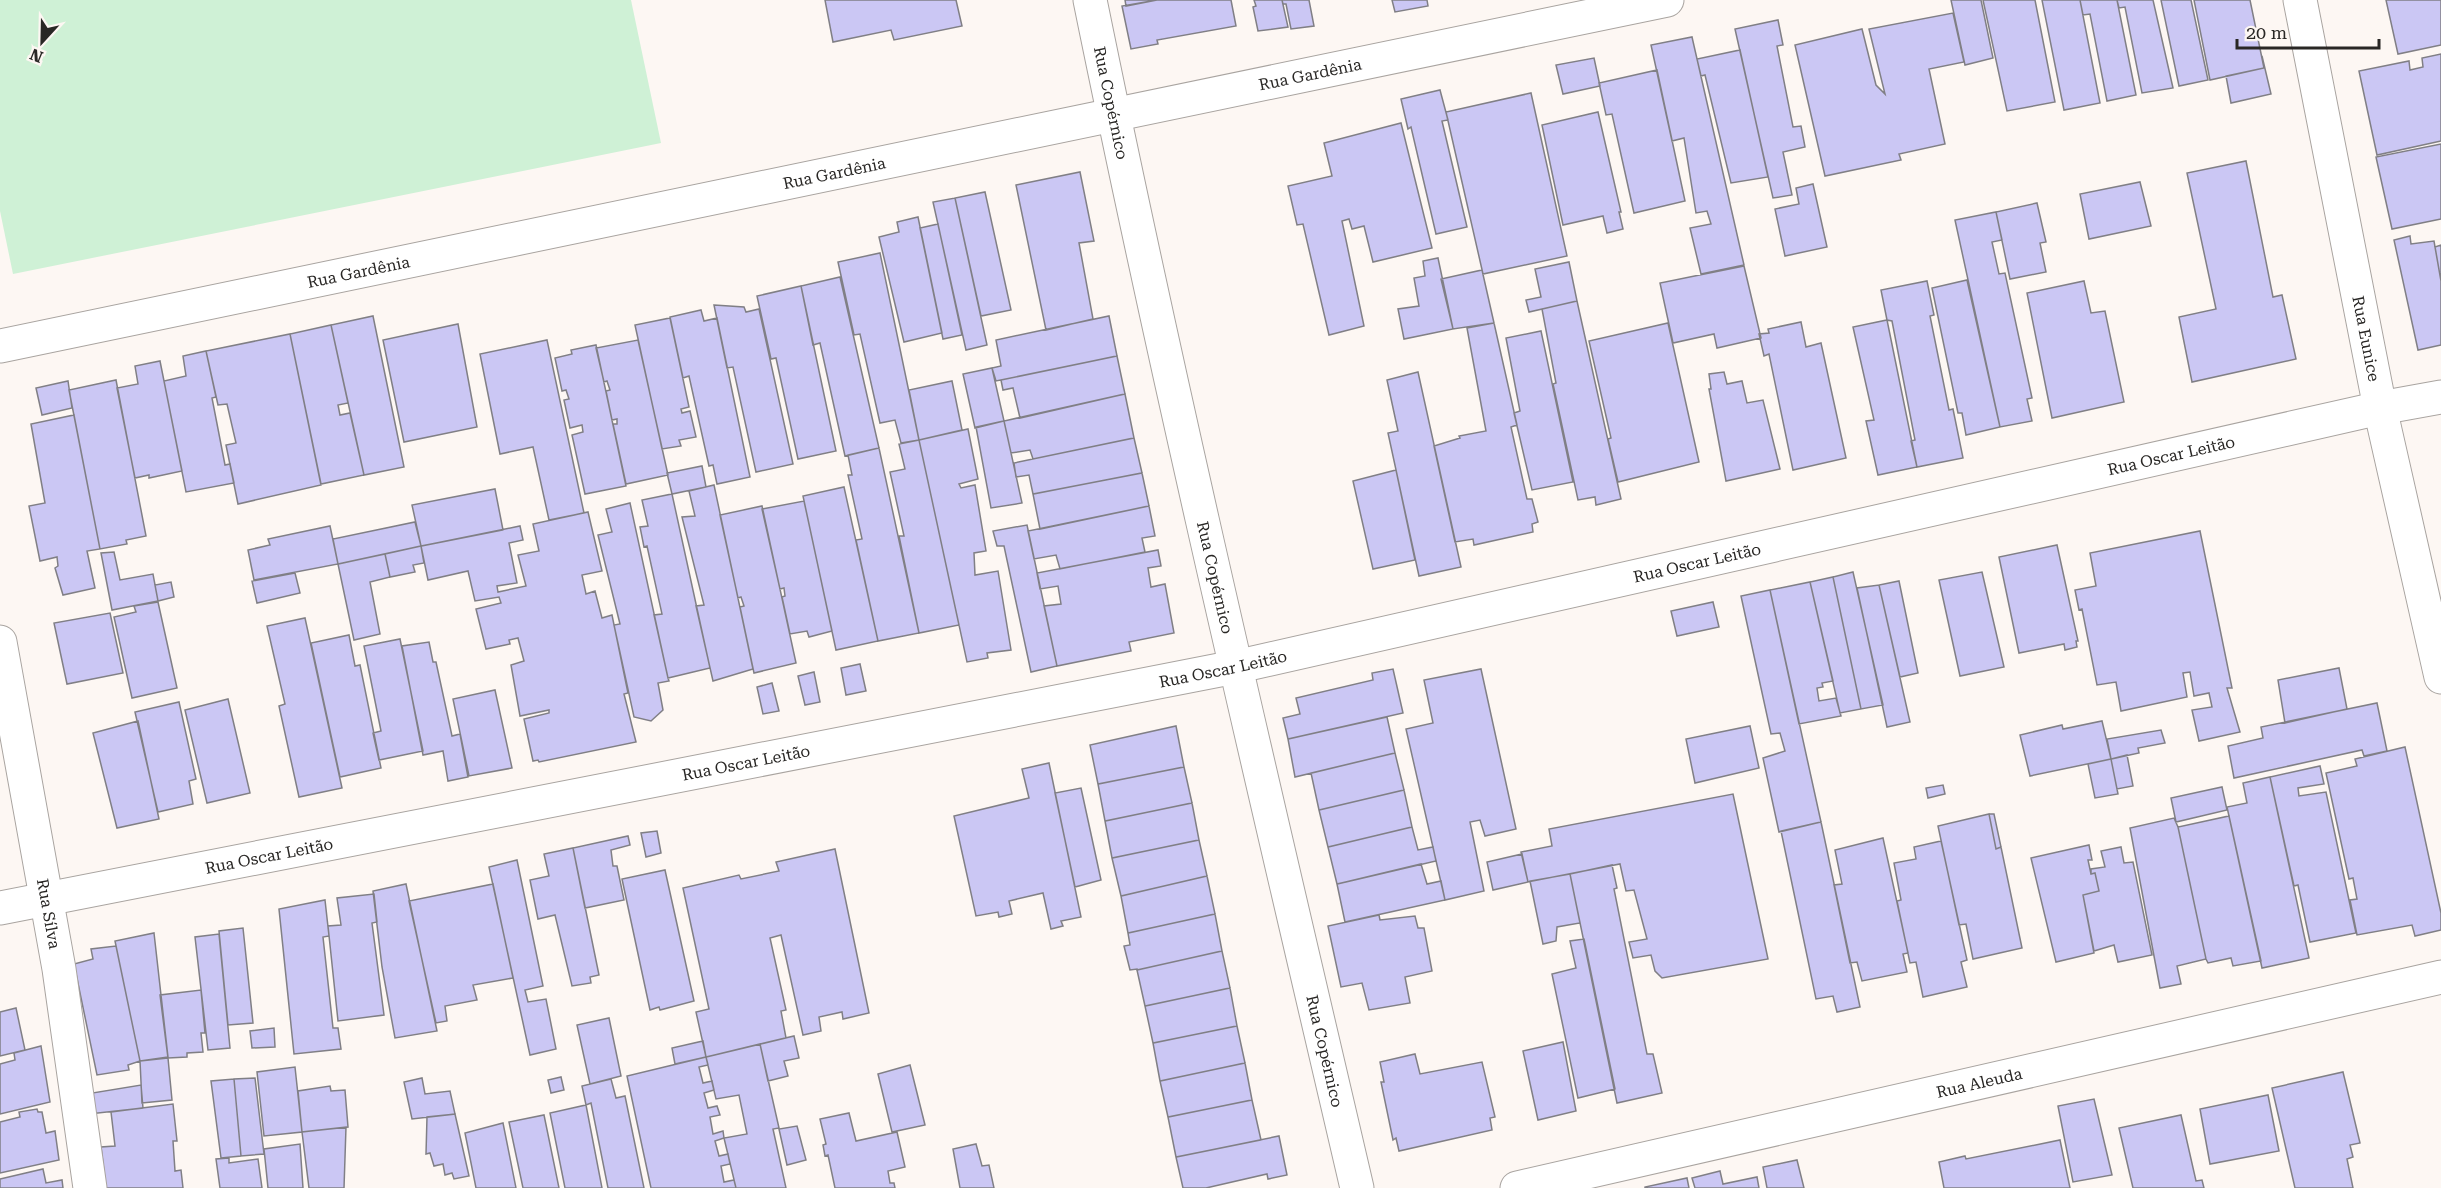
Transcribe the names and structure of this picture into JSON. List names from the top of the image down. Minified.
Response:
{"streets":{"street":["Rua Gardênia","Rua Copérnico","Rua Eunice","Rua Oscar Leitão","Rua Sílva","Rua Aleuda"]},"crossings":[["Rua Gardênia","Rua Copérnico"],["Rua Copérnico","Rua Oscar Leitão"],["Rua Eunice","Rua Oscar Leitão"],["Rua Oscar Leitão","Rua Sílva"]],"scale_bar":"20 m","north":"bottom"}
